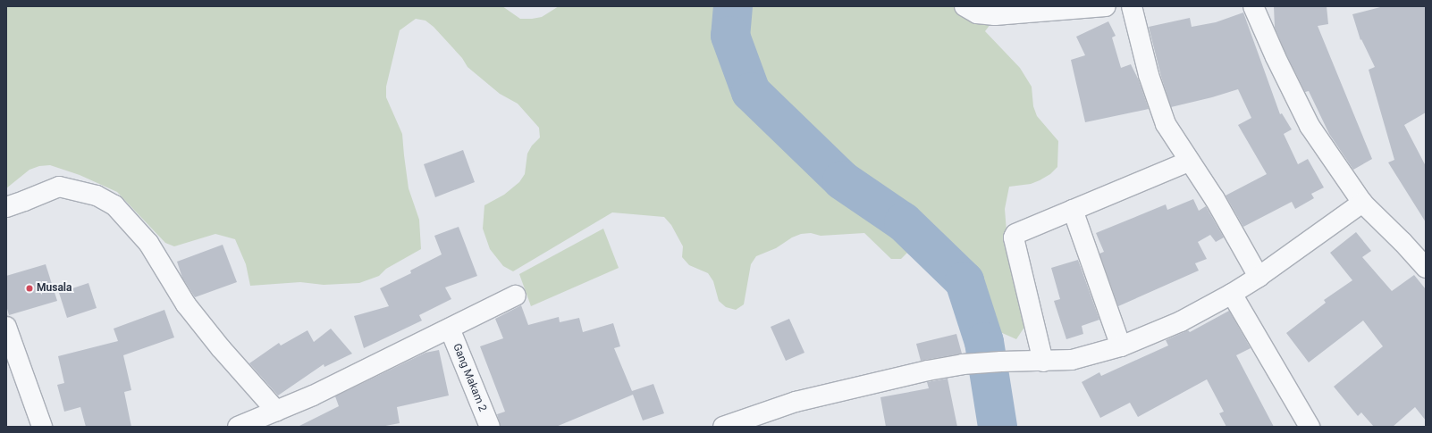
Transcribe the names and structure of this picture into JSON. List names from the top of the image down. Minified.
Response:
{"streets":{"street":["Gang Makam 2"]},"places":["Musala"]}
